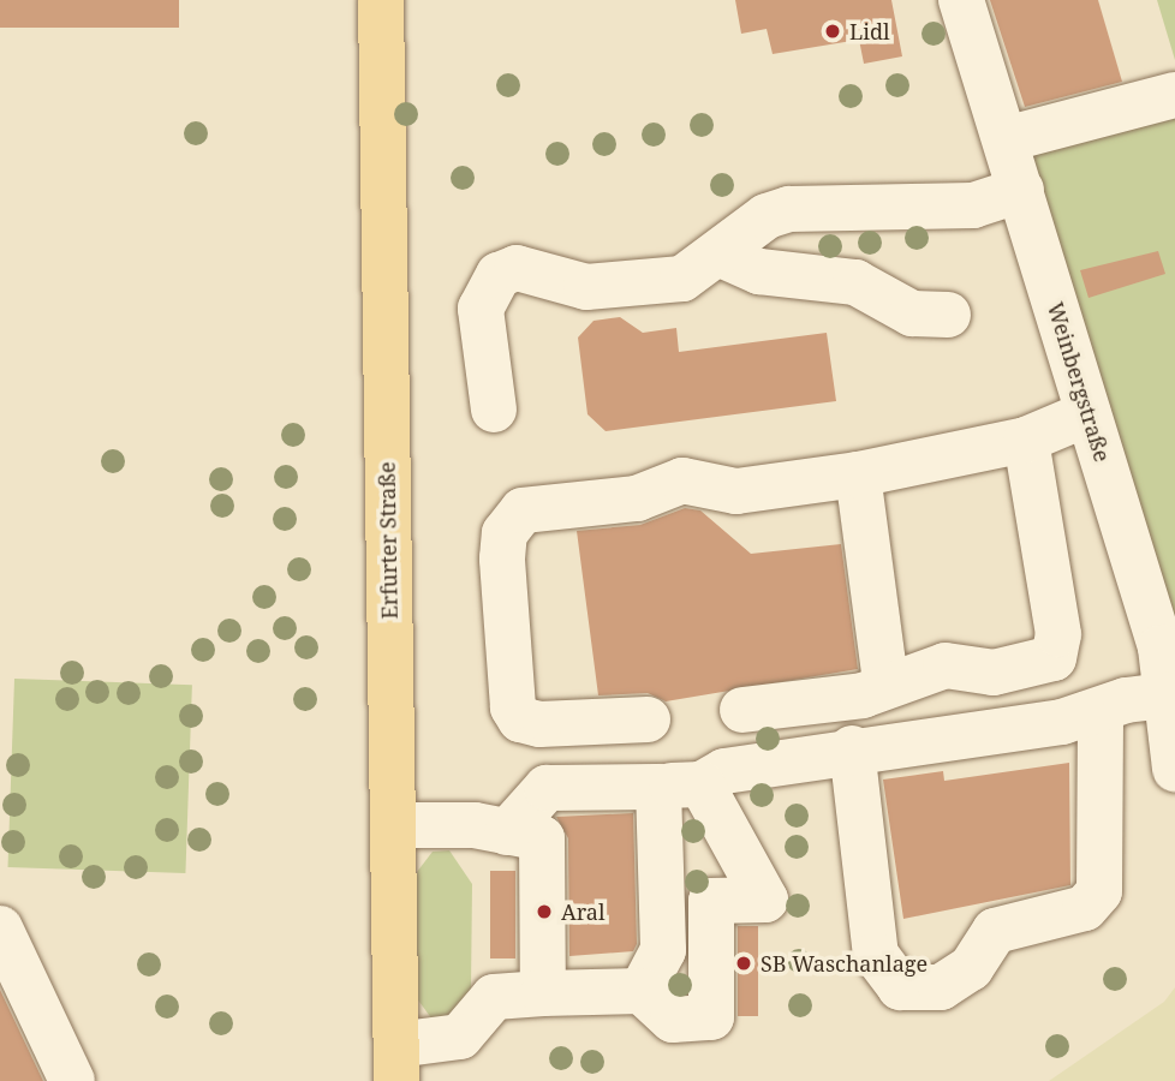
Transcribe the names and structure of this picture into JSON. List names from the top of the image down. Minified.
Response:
{"streets":{"main road":["Erfurter Straße"],"street":["Weinbergstraße"]},"places":["Lidl","Aral","SB Waschanlage"]}
